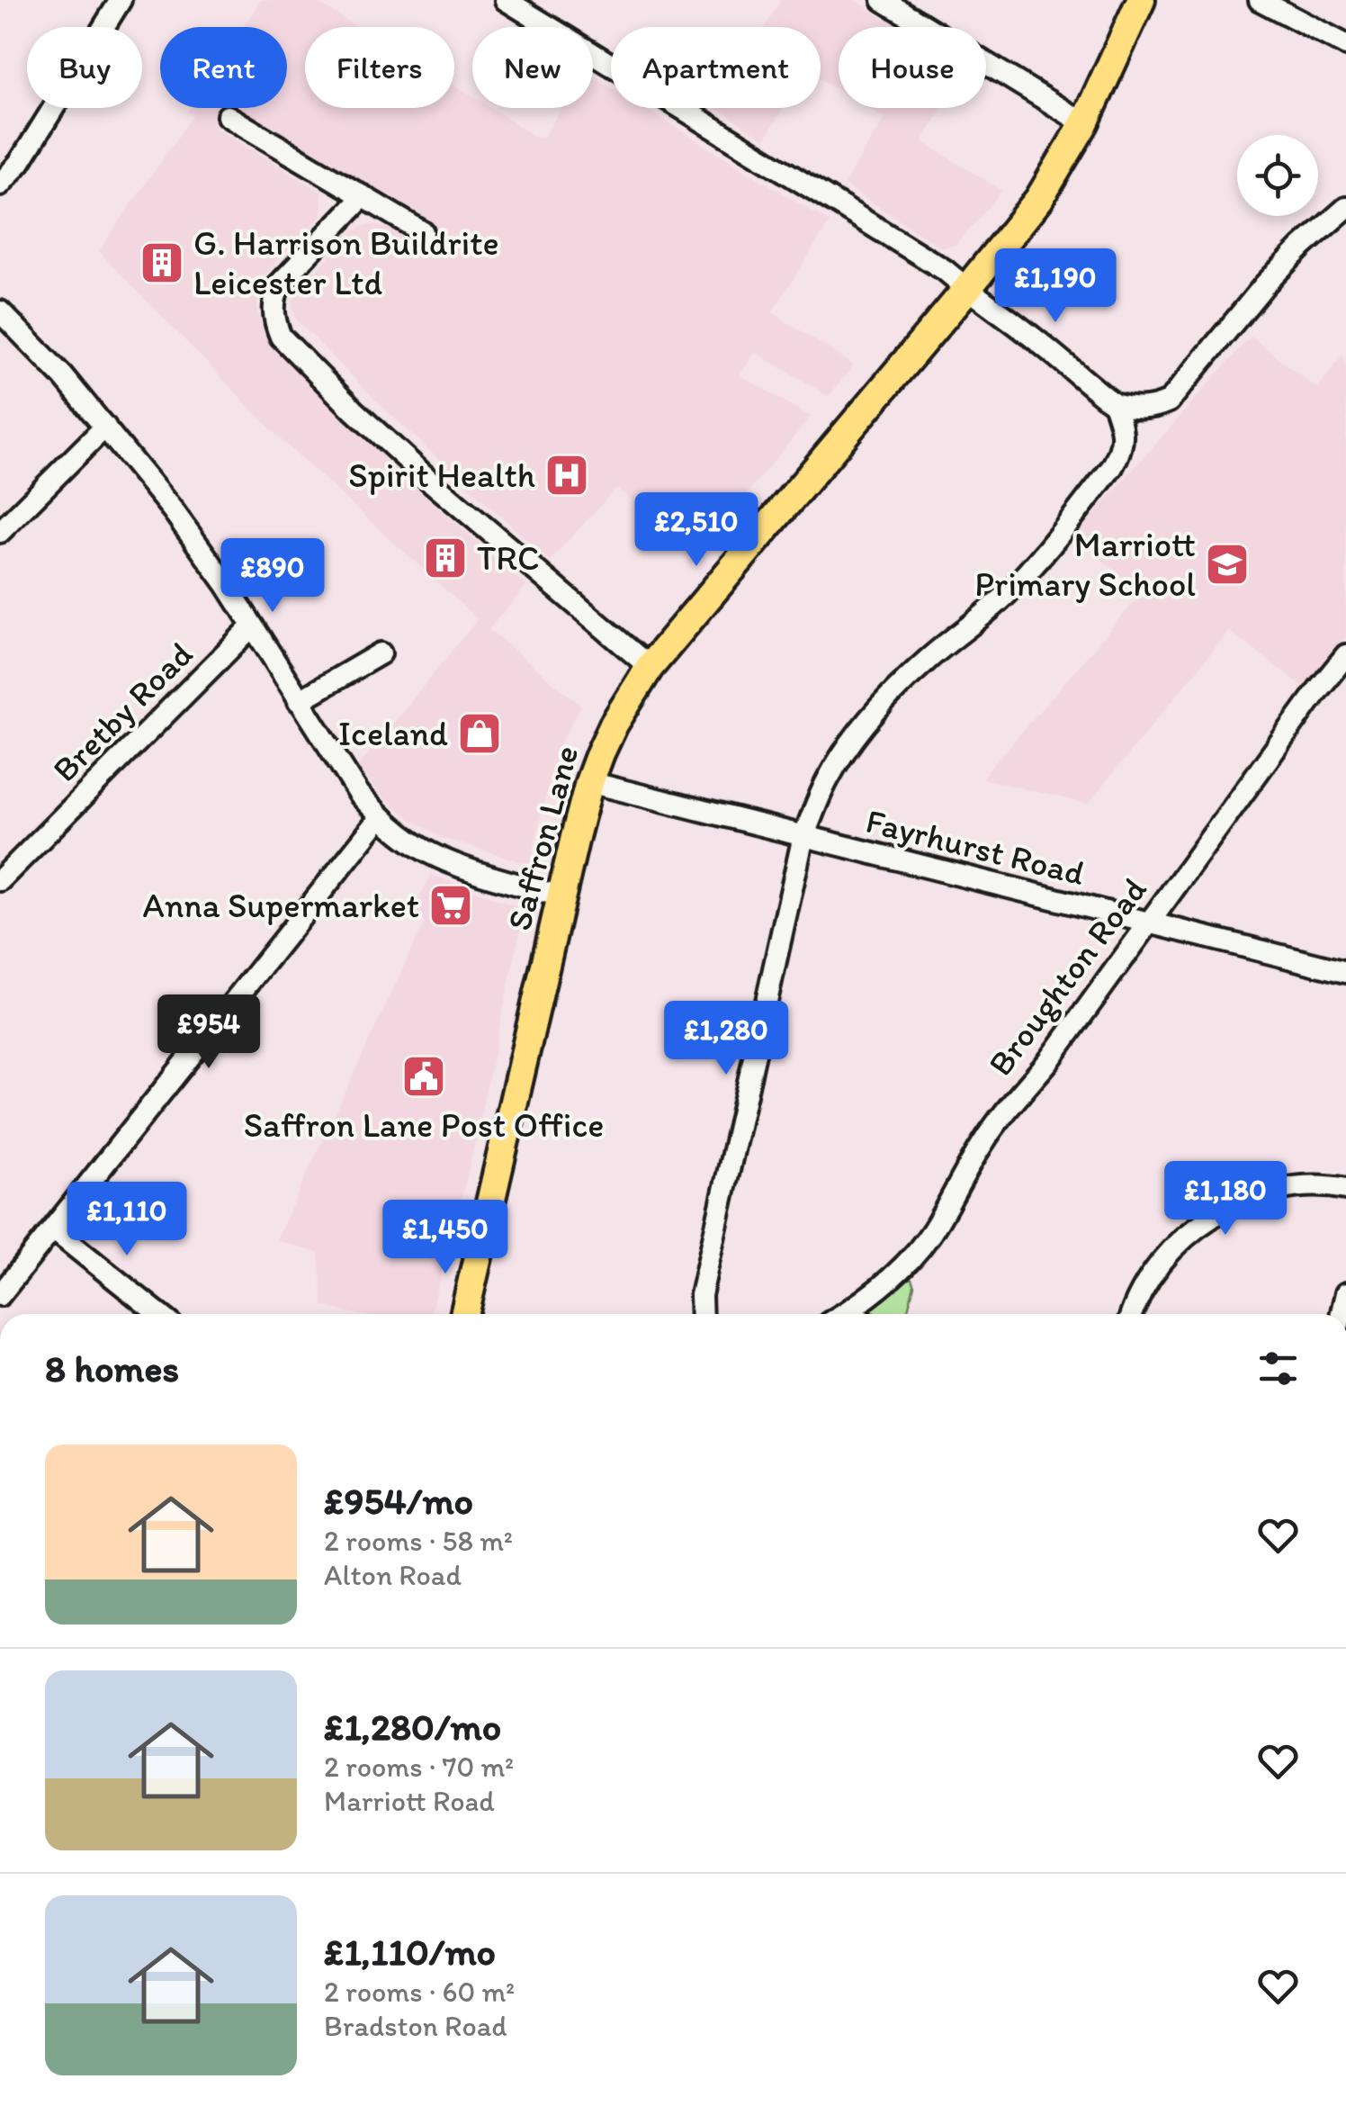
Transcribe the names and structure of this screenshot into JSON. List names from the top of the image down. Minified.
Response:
{"streets":{"main road":["Saffron Lane"],"street":["Bretby Road","Fayrhurst Road","Broughton Road"]},"crossings":[["Saffron Lane","Fayrhurst Road"],["Fayrhurst Road","Broughton Road"]],"places":{"building":["G. Harrison Buildrite Leicester Ltd","TRC"],"hospital":["Spirit Health"],"school or university":["Marriott Primary School"],"shop":["Iceland"],"supermarket":["Anna Supermarket"],"public building":["Saffron Lane Post Office"]},"page":{"chip":["Buy","Rent","Filters","New","Apartment","House"],"price":["£1,190","£2,510","£890","£954","£1,280","£1,180","£1,110","£1,450"],"heading":"8 homes","list":[{"name":"£954/mo","note":"2 rooms · 58 m² · Alton Road"},{"name":"£1,280/mo","note":"2 rooms · 70 m² · Marriott Road"},{"name":"£1,110/mo","note":"2 rooms · 60 m² · Bradston Road"}]}}
